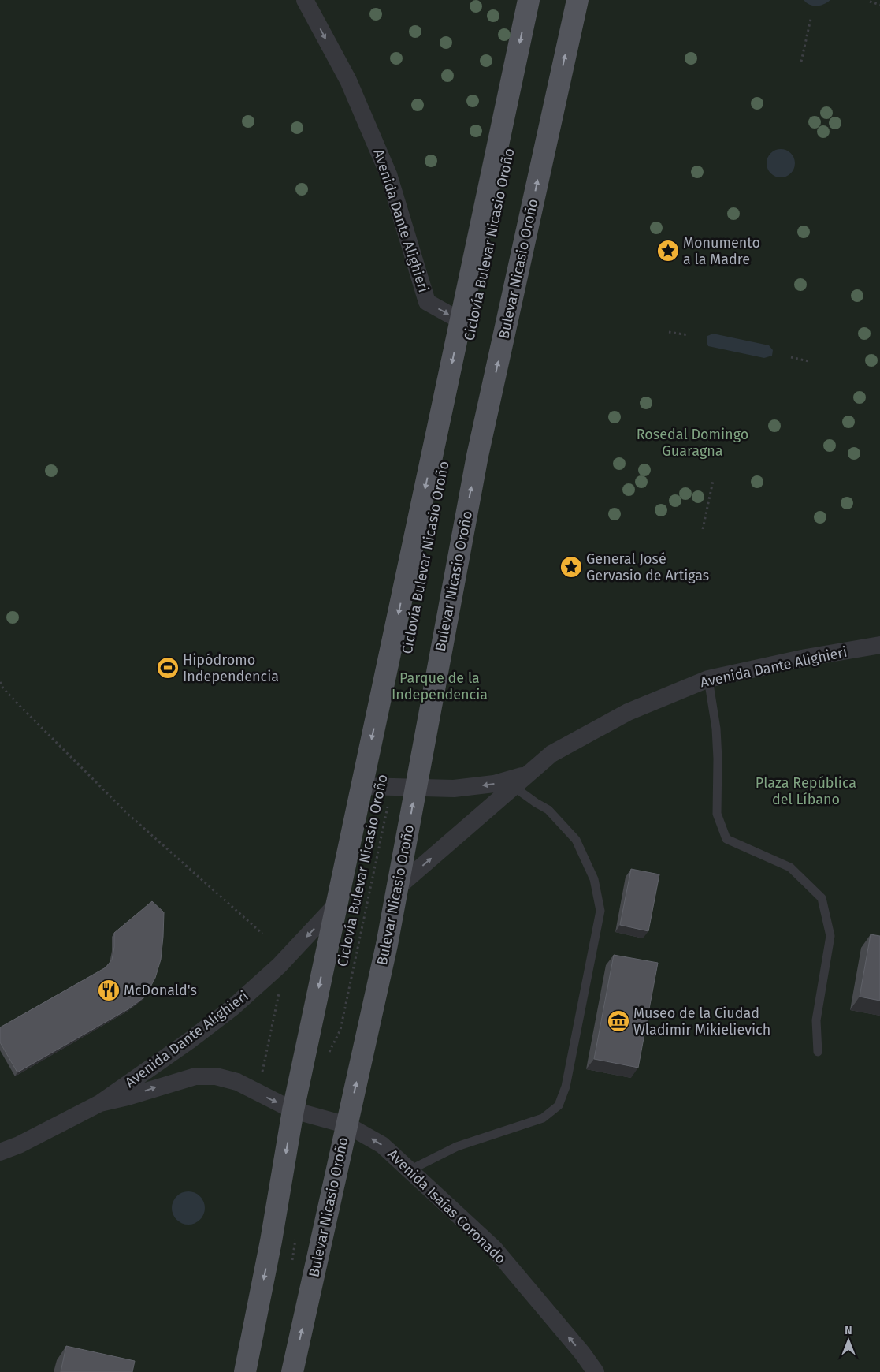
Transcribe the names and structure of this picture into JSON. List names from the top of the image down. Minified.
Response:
{"streets":{"main road":["Bulevar Nicasio Oroño"],"street":["Avenida Dante Alighieri","Avenida Isaías Coronado"],"path":["Ciclovía Bulevar Nicasio Oroño"]},"crossings":[["Avenida Dante Alighieri","Ciclovía Bulevar Nicasio Oroño"],["Avenida Dante Alighieri","Bulevar Nicasio Oroño"],["Avenida Dante Alighieri","Avenida Isaías Coronado"],["Bulevar Nicasio Oroño","Avenida Isaías Coronado"]],"one_way":["Avenida Isaías Coronado"],"parks":["Rosedal Domingo Guaragna","Parque de la Independencia","Plaza República del Líbano"],"places":{"place":["Monumento a la Madre","General José Gervasio de Artigas"],"sports":["Hipódromo Independencia"],"restaurant":["McDonald's"],"museum":["Museo de la Ciudad Wladimir Mikielievich"]},"north":"top"}
